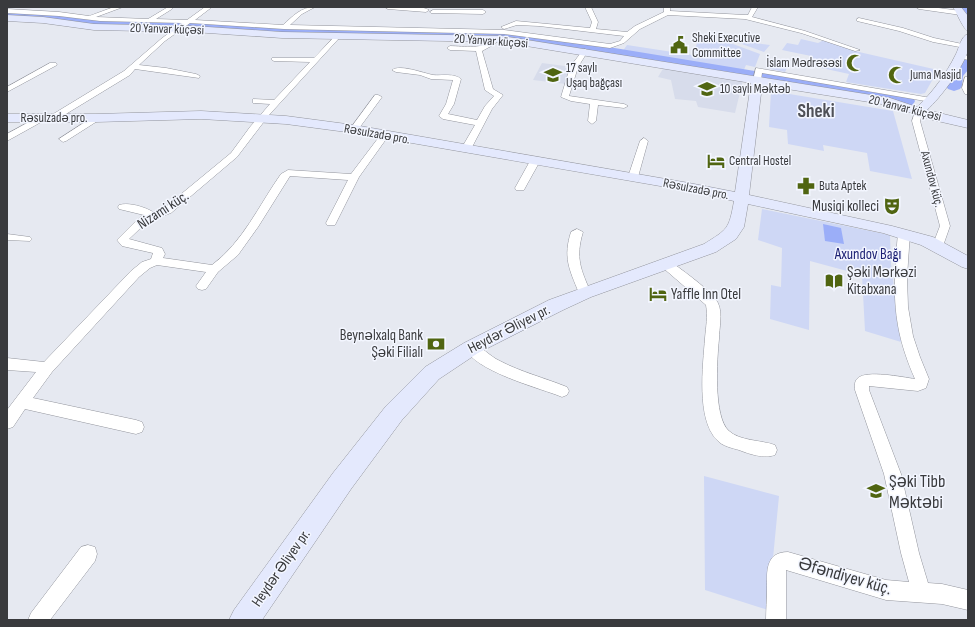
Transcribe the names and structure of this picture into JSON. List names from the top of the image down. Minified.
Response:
{"streets":{"street":["20 Yanvar küçəsi","Rəsulzadə pro.","Axundov küç.","Nizami küç.","Heydər Əliyev pr.","Əfəndiyev küç."]},"crossings":[["20 Yanvar küçəsi","Axundov küç."],["20 Yanvar küçəsi","Nizami küç."],["20 Yanvar küçəsi","Heydər Əliyev pr."],["Rəsulzadə pro.","Axundov küç."],["Rəsulzadə pro.","Nizami küç."],["Rəsulzadə pro.","Heydər Əliyev pr."],["Rəsulzadə pro.","Əfəndiyev küç."]],"districts":["Sheki"],"parks":["Axundov Bağı"],"places":{"public building":["Sheki Executive Committee"],"mosque":["İslam Mədrəsəsi","Juma Masjid"],"school or university":["17 saylı Uşaq bağçası","10 saylı Məktəb","Şəki Tibb Məktəbi"],"hotel":["Central Hostel","Yaffle Inn Otel"],"pharmacy":["Buta Aptek"],"theatre":["Musiqi kolleci"],"library":["Şəki Mərkəzi Kitabxana"],"bank":["Beynəlxalq Bank Şəki Filialı"]}}
